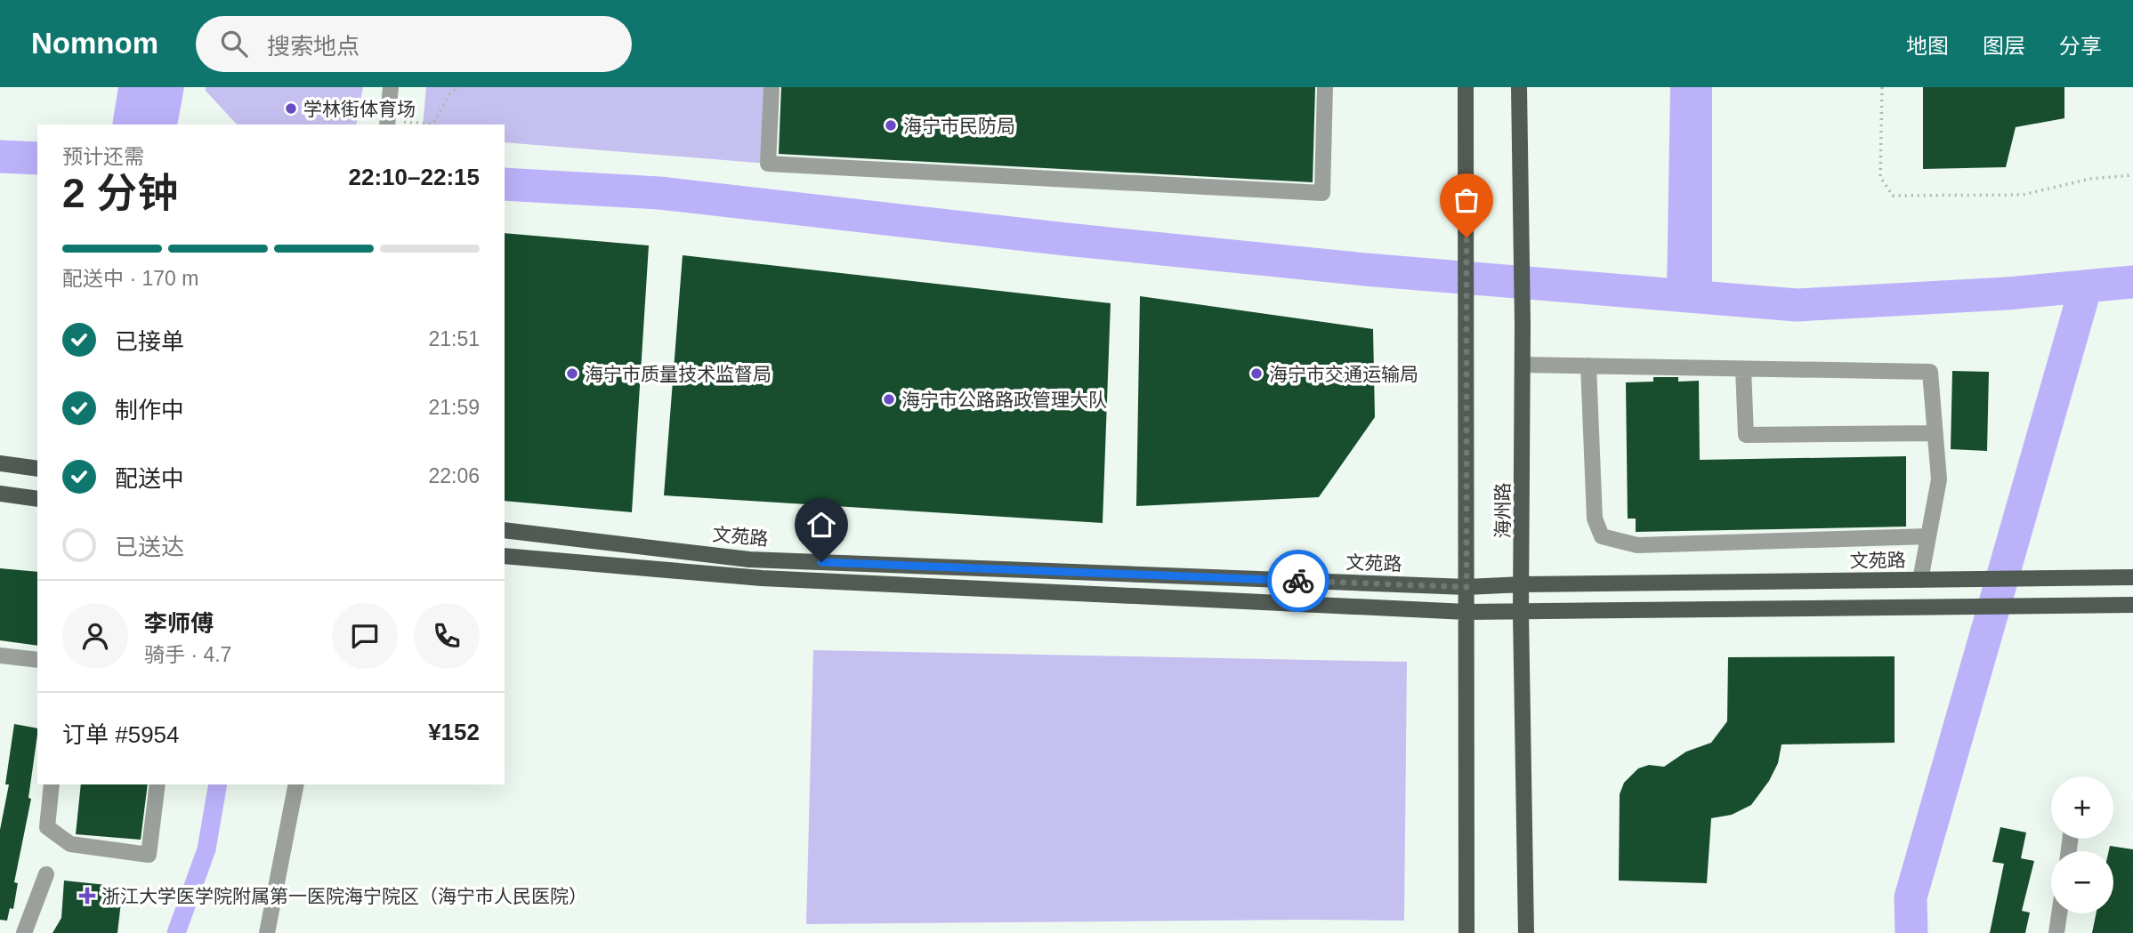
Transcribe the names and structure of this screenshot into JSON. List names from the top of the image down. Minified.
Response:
{"streets":{"main road":["海州路","文苑路"]},"crossings":[["海州路","文苑路"]],"places":{"other":["学林街体育场","海宁市民防局","海宁市质量技术监督局","海宁市交通运输局","海宁市公路路政管理大队"],"health":["浙江大学医学院附属第一医院海宁院区（海宁市人民医院）"]},"page":{"header":"Nomnom","search":"搜索地点","nav":["地图","图层","分享"],"heading":["2 分钟","预计还需","22:10–22:15"],"panel":["李师傅","骑手 · 4.7","订单 #5954","¥152"],"bar":"配送中 · 170 m","list":[["已接单","21:51"],["制作中","21:59"],["配送中","22:06"],"已送达"],"map_buttons":["+","−"]}}
